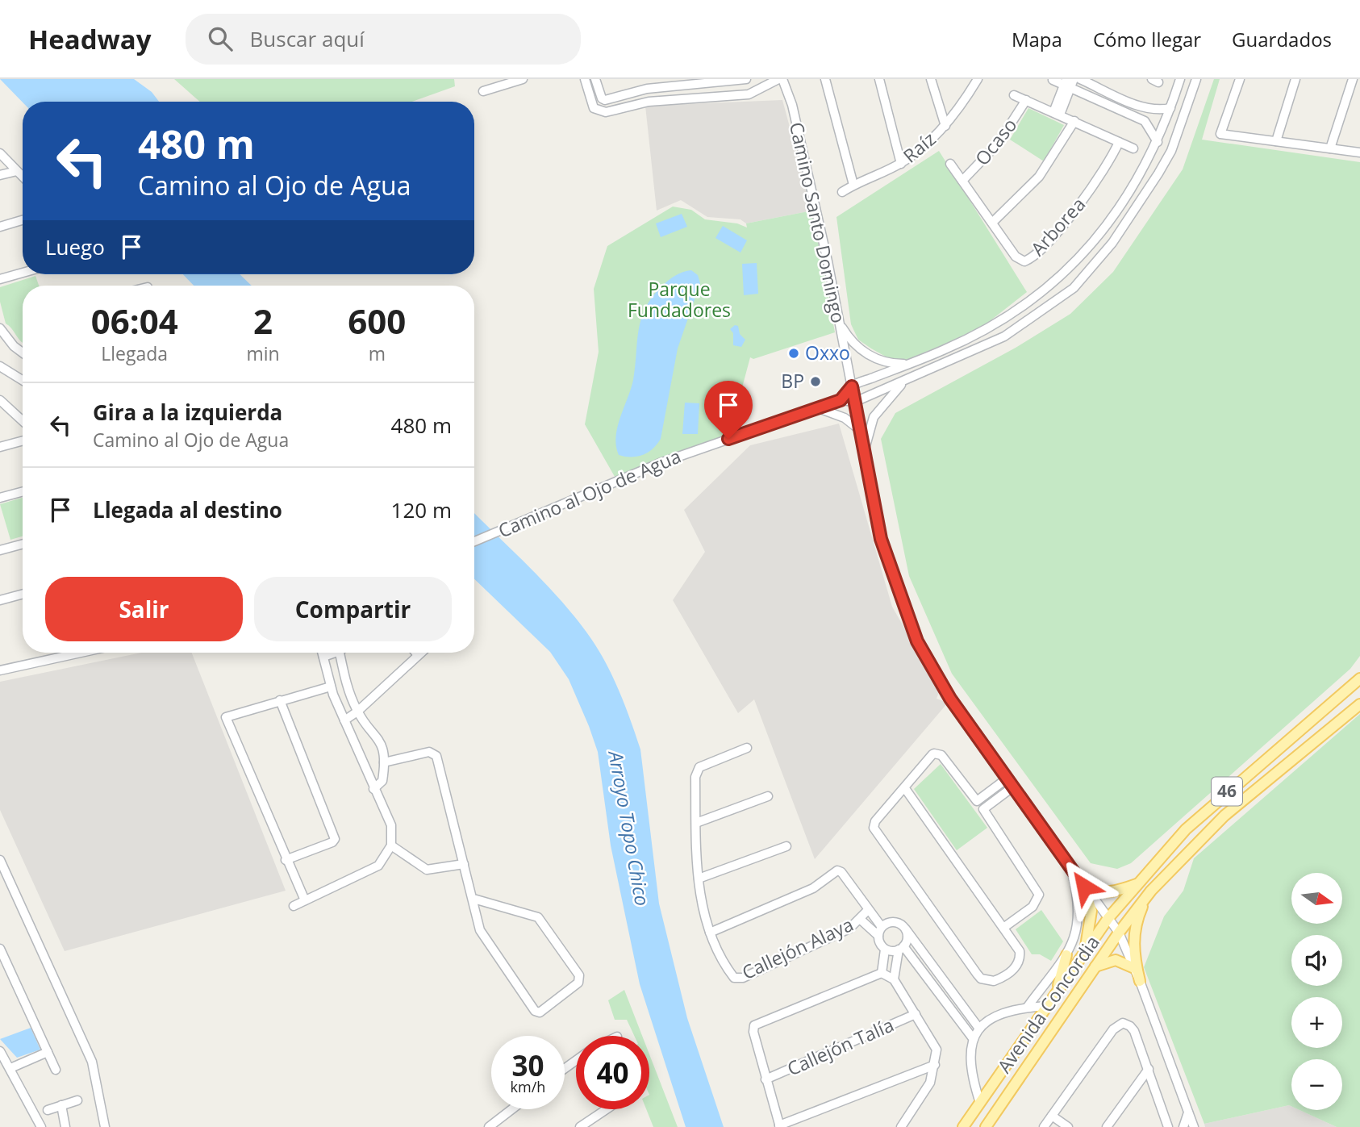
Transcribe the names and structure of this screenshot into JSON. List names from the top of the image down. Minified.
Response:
{"streets":{"main road":["46","Avenida Concordia"],"street":["Ocaso","Raíz","Camino Santo Domingo","Arborea","Camino al Ojo de Agua","Callejón Alaya","Callejón Talía"]},"crossings":[["Ocaso","Arborea"],["Camino Santo Domingo","Camino al Ojo de Agua"],["Camino Santo Domingo","Avenida Concordia"]],"water":["Arroyo Topo Chico"],"parks":["Parque Fundadores"],"places":["Oxxo","BP"],"north":"right","page":{"header":"Headway","search":"Buscar aquí","nav":["Mapa","Cómo llegar","Guardados"],"turn":["480 m","Camino al Ojo de Agua"],"then":"Luego","eta":["06:04","Llegada","2","min","600","m"],"list":[{"name":"Gira a la izquierda","note":"Camino al Ojo de Agua","value":"480 m"},{"name":"Llegada al destino","value":"120 m"}],"buttons":["Salir","Compartir"],"map_buttons":["+","−"],"speed":"30 km/h","limit":"40"}}
